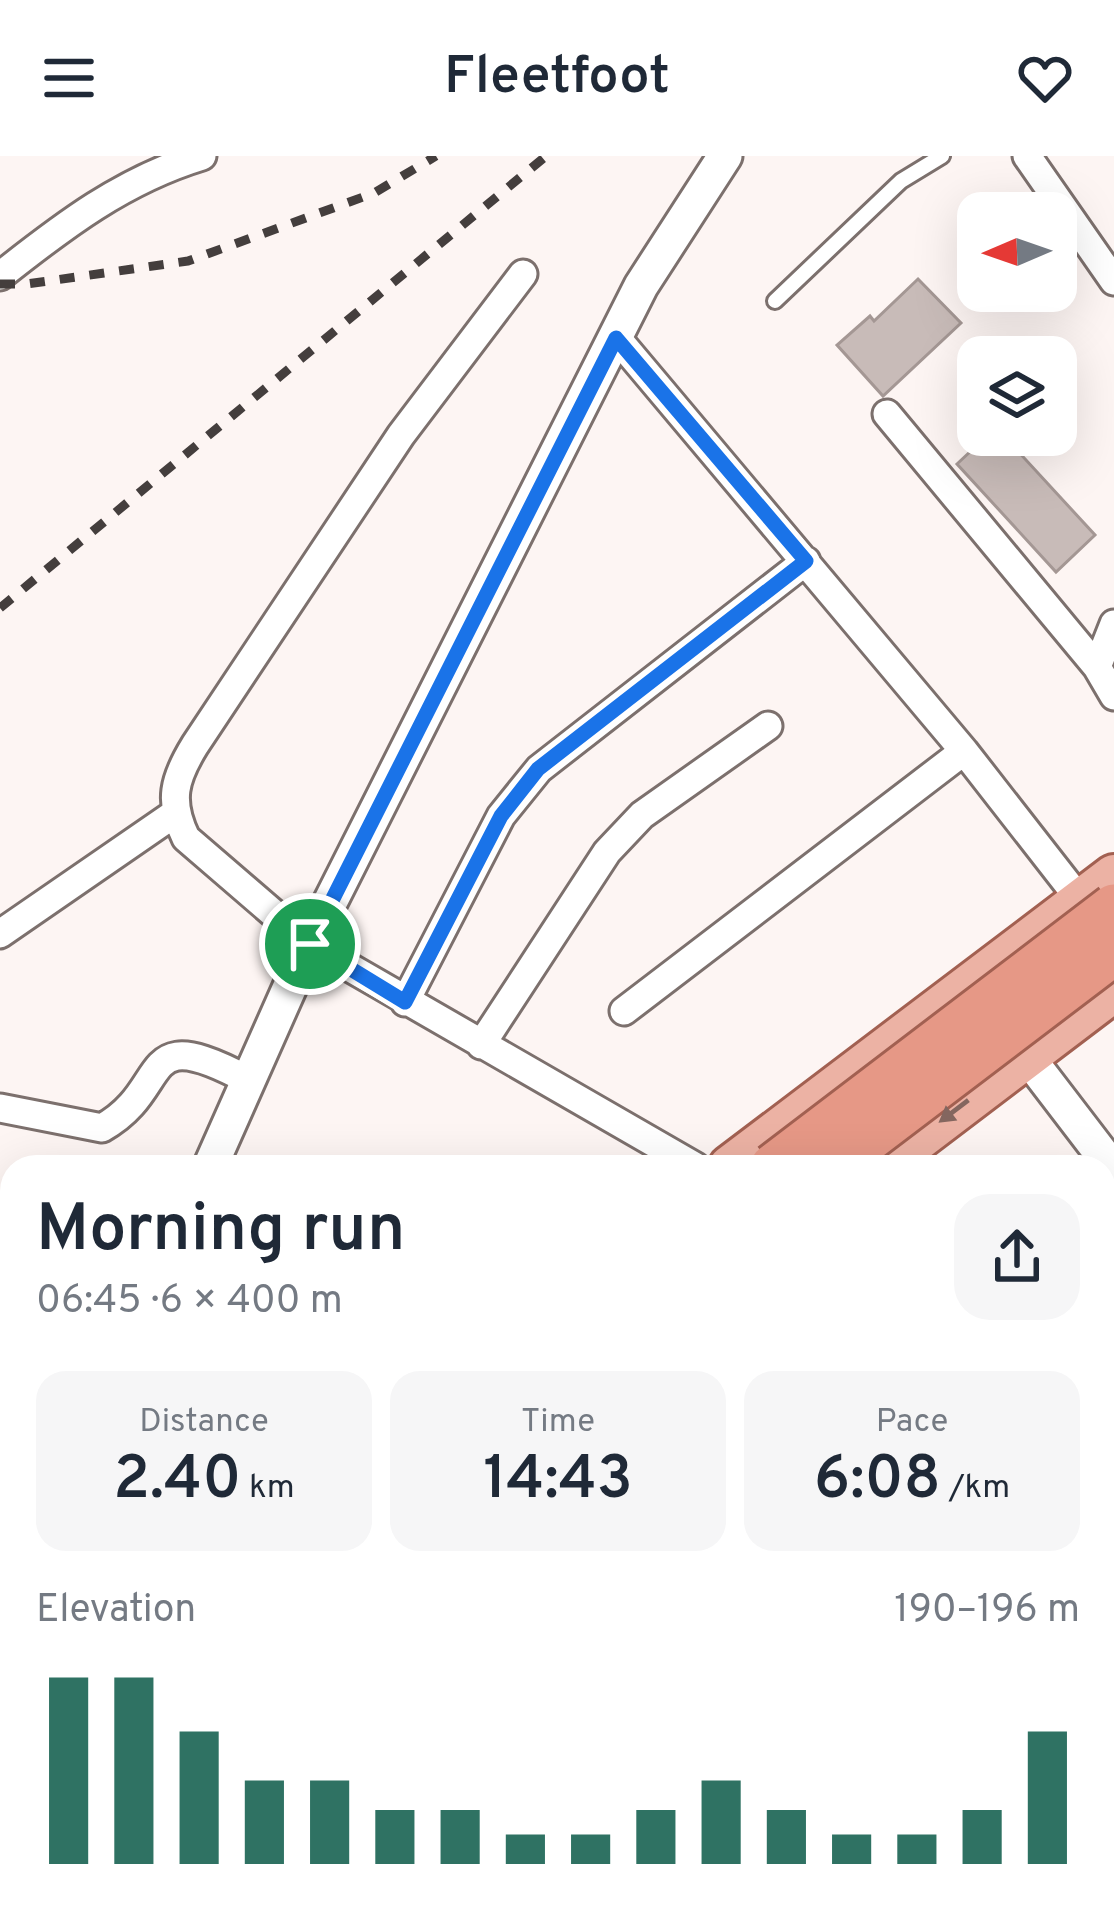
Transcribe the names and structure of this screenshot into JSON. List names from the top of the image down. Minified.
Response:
{"north":"left","page":{"header":"Fleetfoot","heading":["Morning run","06:45 · 6 × 400 m"],"stats":[["Distance","2.40 km"],["Time","14:43"],["Pace","6:08 /km"]],"chart":["Elevation","190–196 m"]}}
